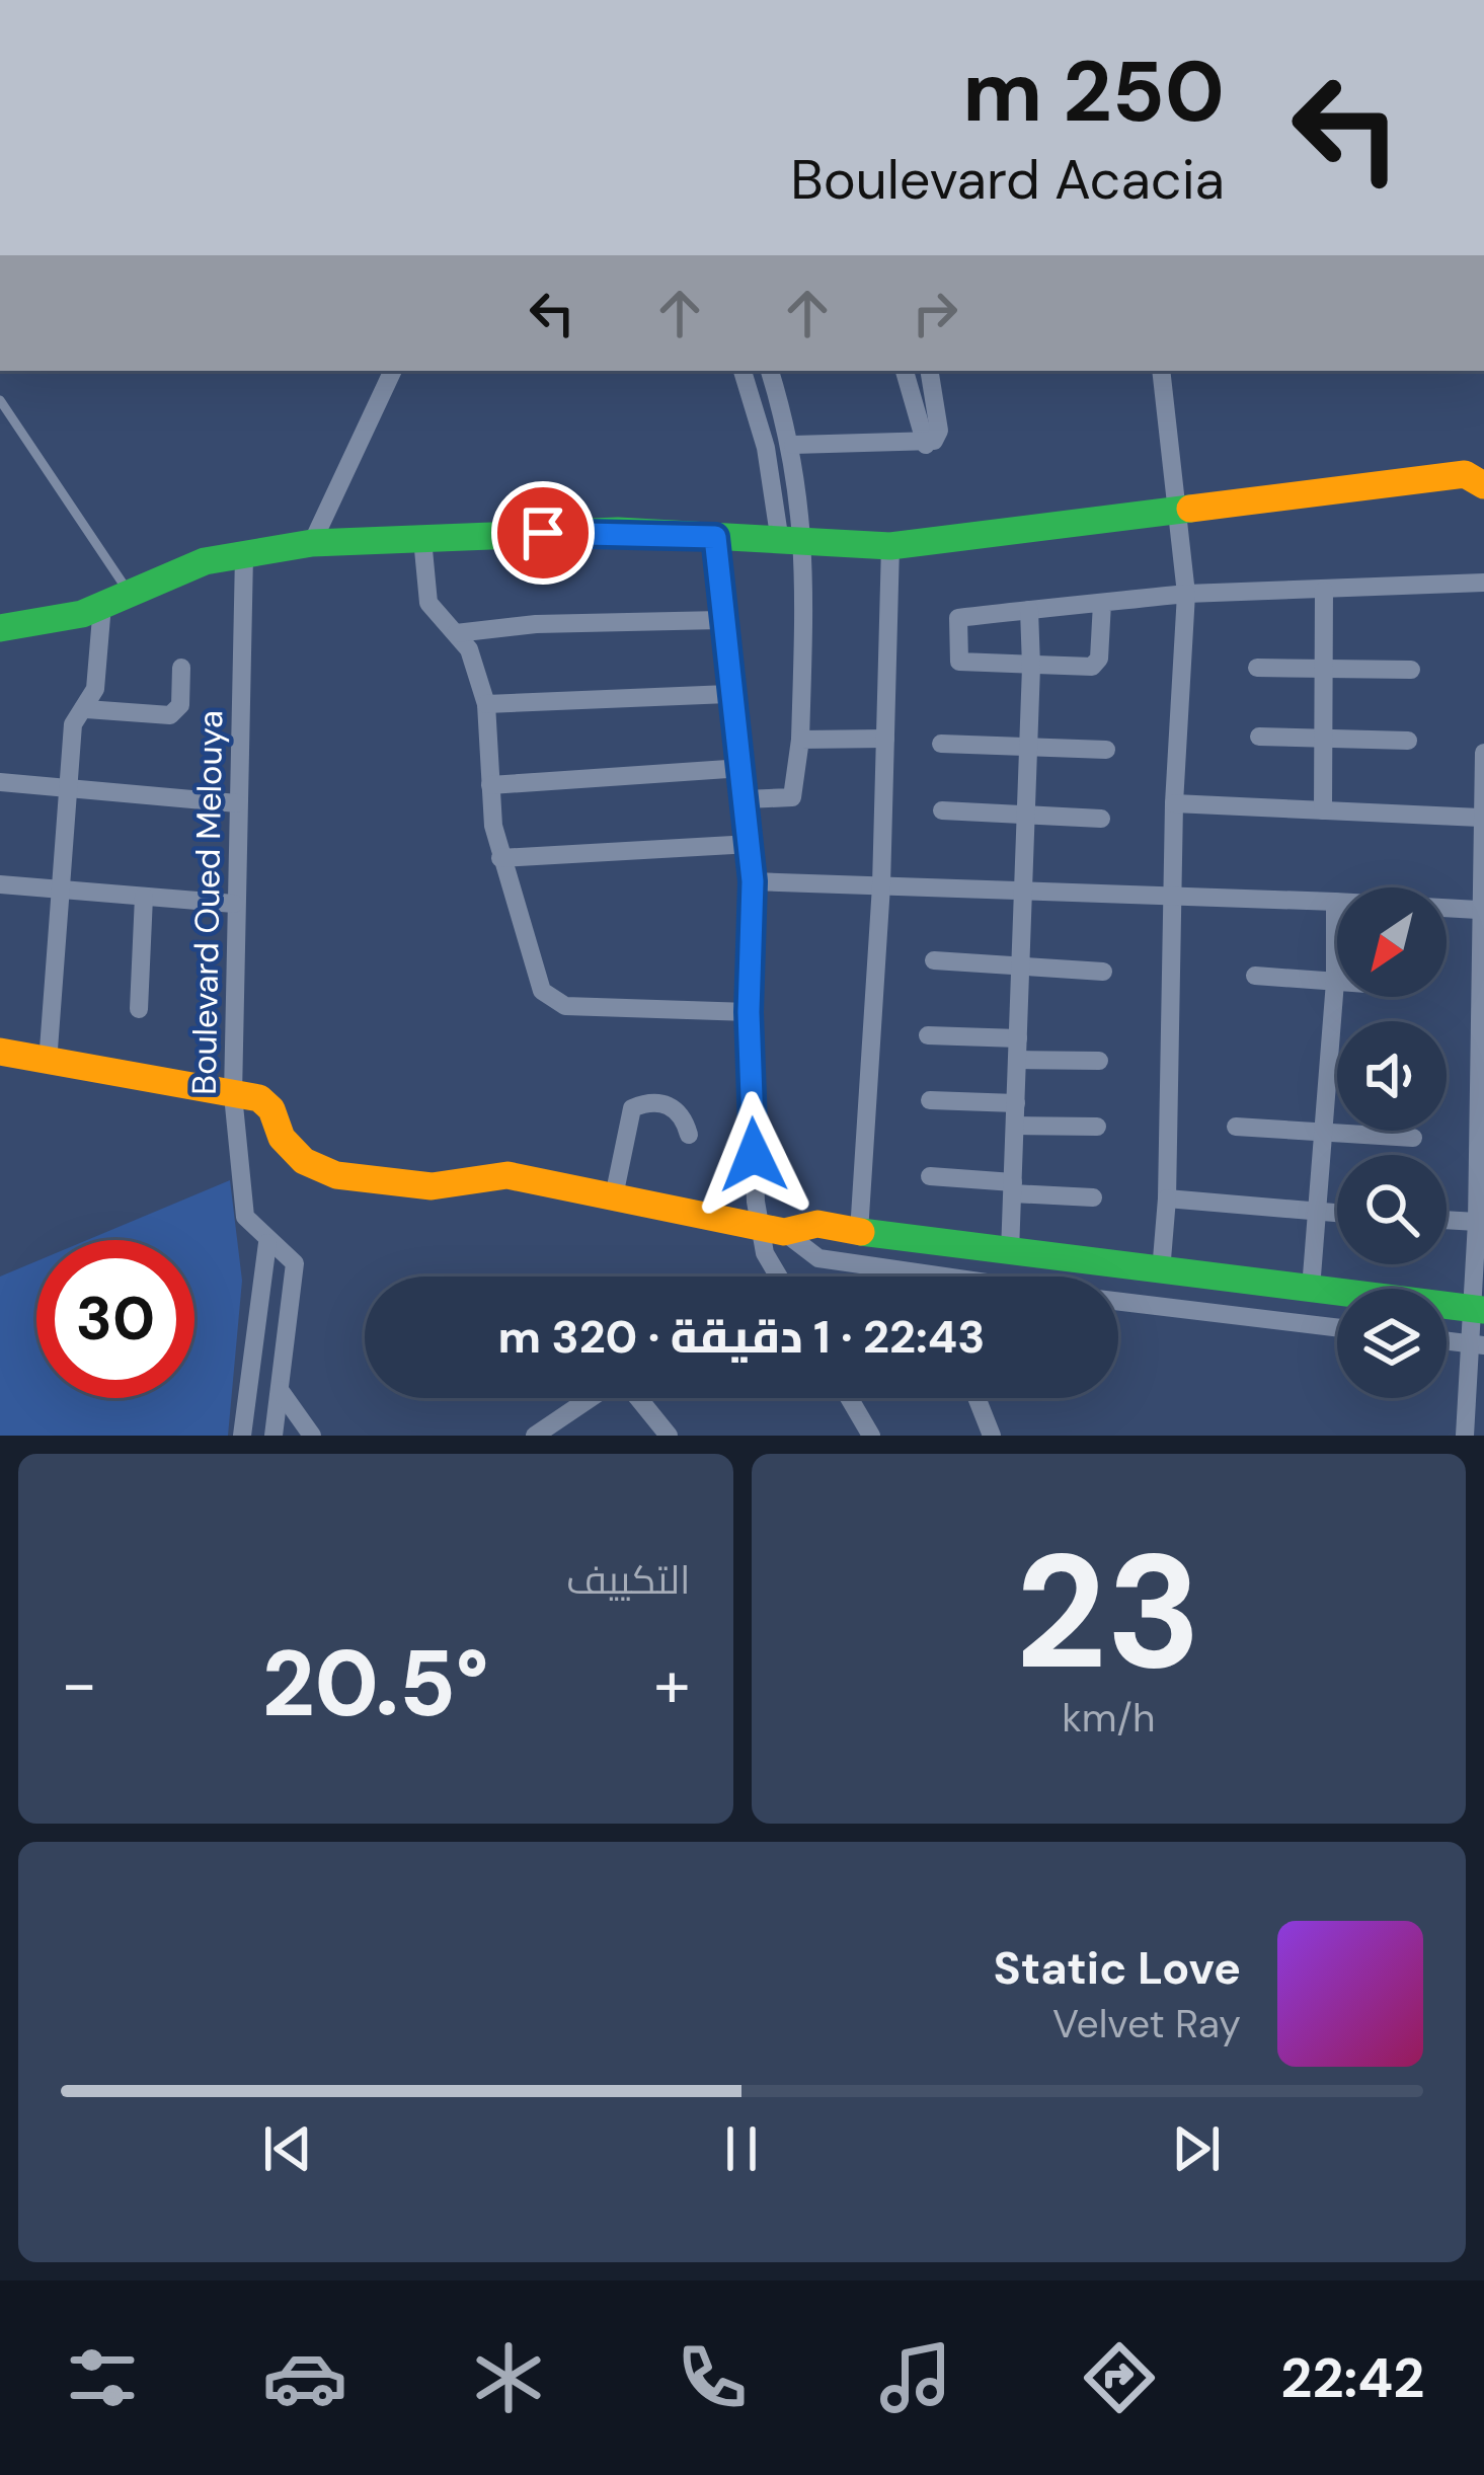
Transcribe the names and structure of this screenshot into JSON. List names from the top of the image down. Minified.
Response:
{"streets":{"street":["Boulevard Oued Melouya"]},"north":"bottom left","page":{"turn":["250 m","Boulevard Acacia"],"limit":"30","trip":"22:43 · 1 دقيقة · 320 m","tile":[["23","km/h"],"التكييف"],"heat":["−","20.5°","+"],"song":["Static Love","Velvet Ray"],"tabs":"22:42"}}
